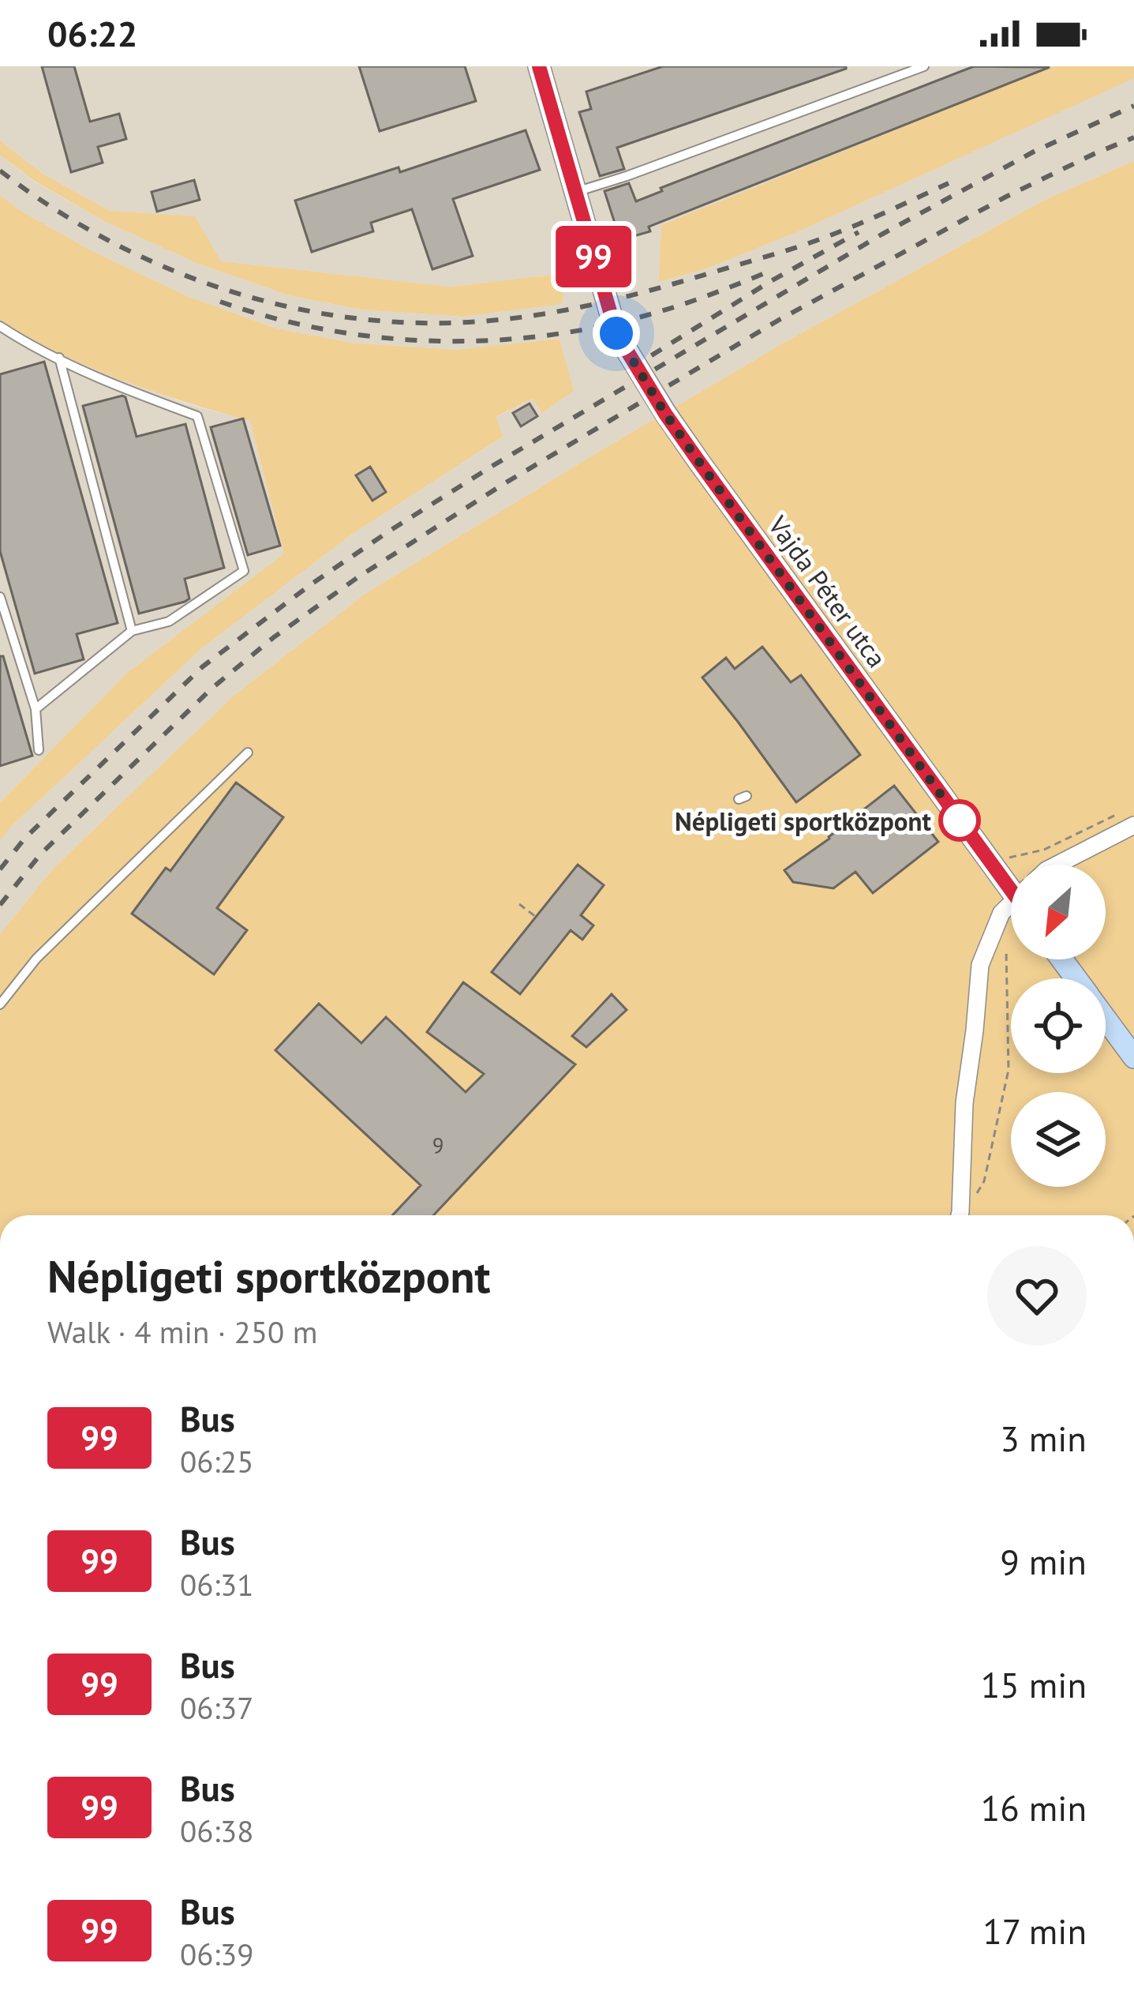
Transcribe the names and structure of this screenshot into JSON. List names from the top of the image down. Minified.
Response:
{"streets":{"street":["Vajda Péter utca"]},"places":["Népligeti sportközpont"],"lines":["bus line 99"],"house_numbers":["9"],"north":"bottom left","page":{"status":"06:22","on_map":"99","heading":["Népligeti sportközpont","Walk · 4 min · 250 m"],"list":[{"mark":"99","name":"Bus","note":"06:25","value":"3 min"},{"mark":"99","name":"Bus","note":"06:31","value":"9 min"},{"mark":"99","name":"Bus","note":"06:37","value":"15 min"},{"mark":"99","name":"Bus","note":"06:38","value":"16 min"},{"mark":"99","name":"Bus","note":"06:39","value":"17 min"}]}}
